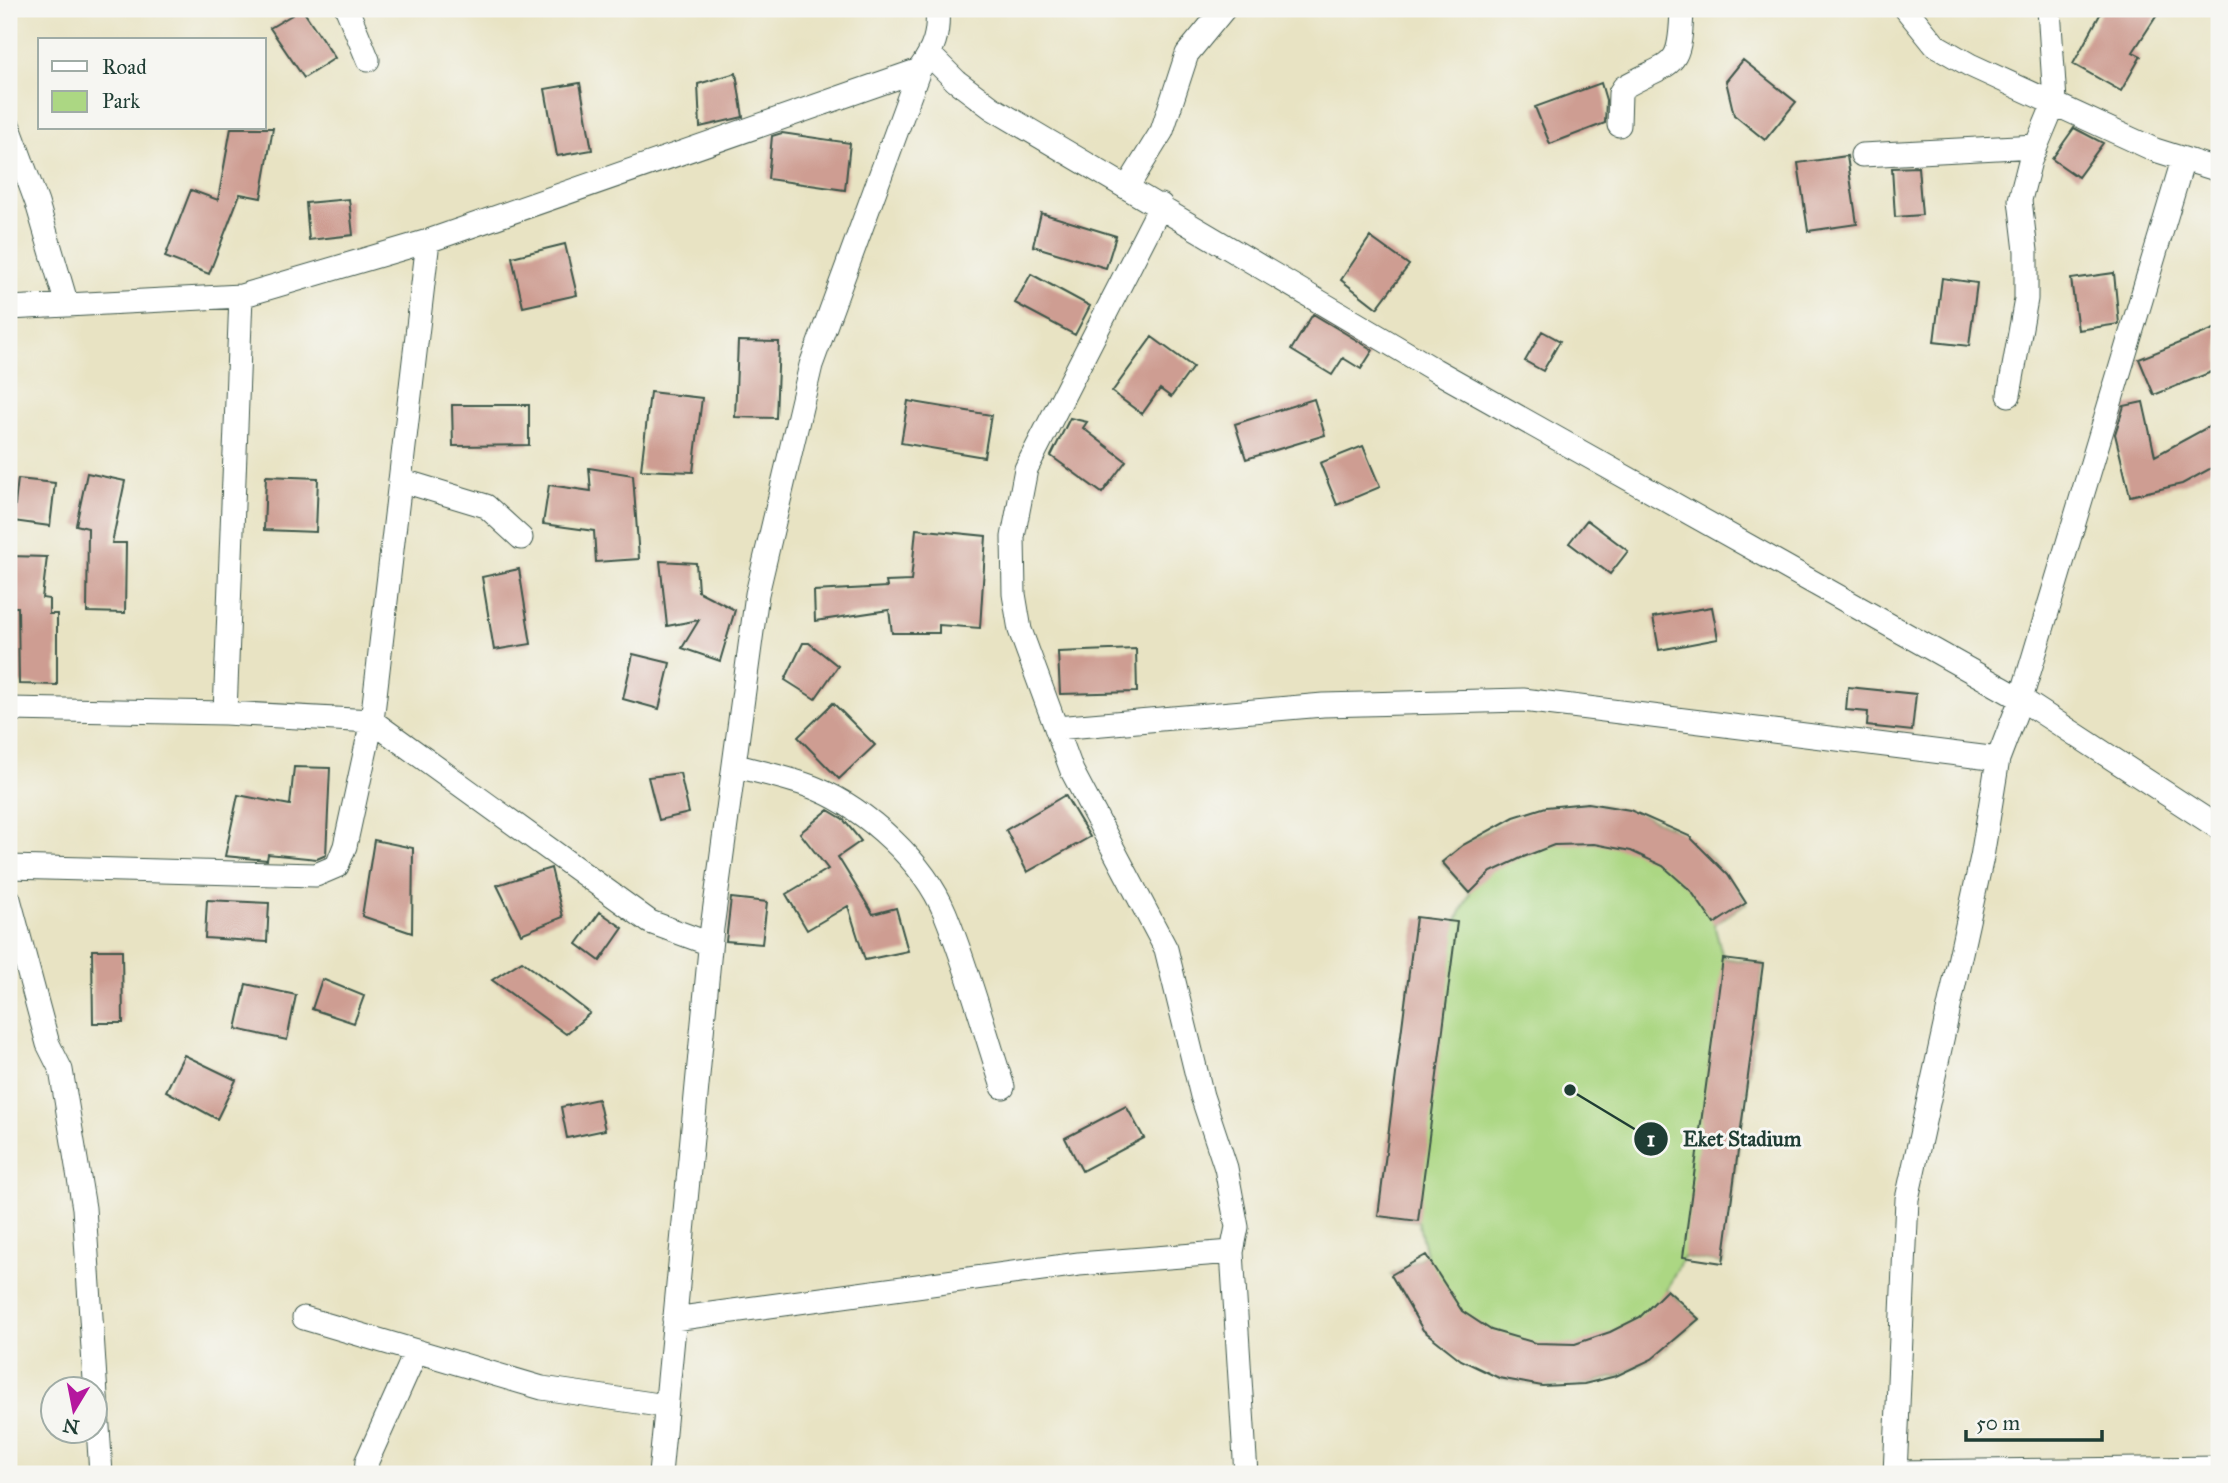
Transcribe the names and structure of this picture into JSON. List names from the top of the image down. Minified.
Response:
{"places":["Eket Stadium"],"legend":["Road","Park"],"scale_bar":"50 m","north":"bottom"}
